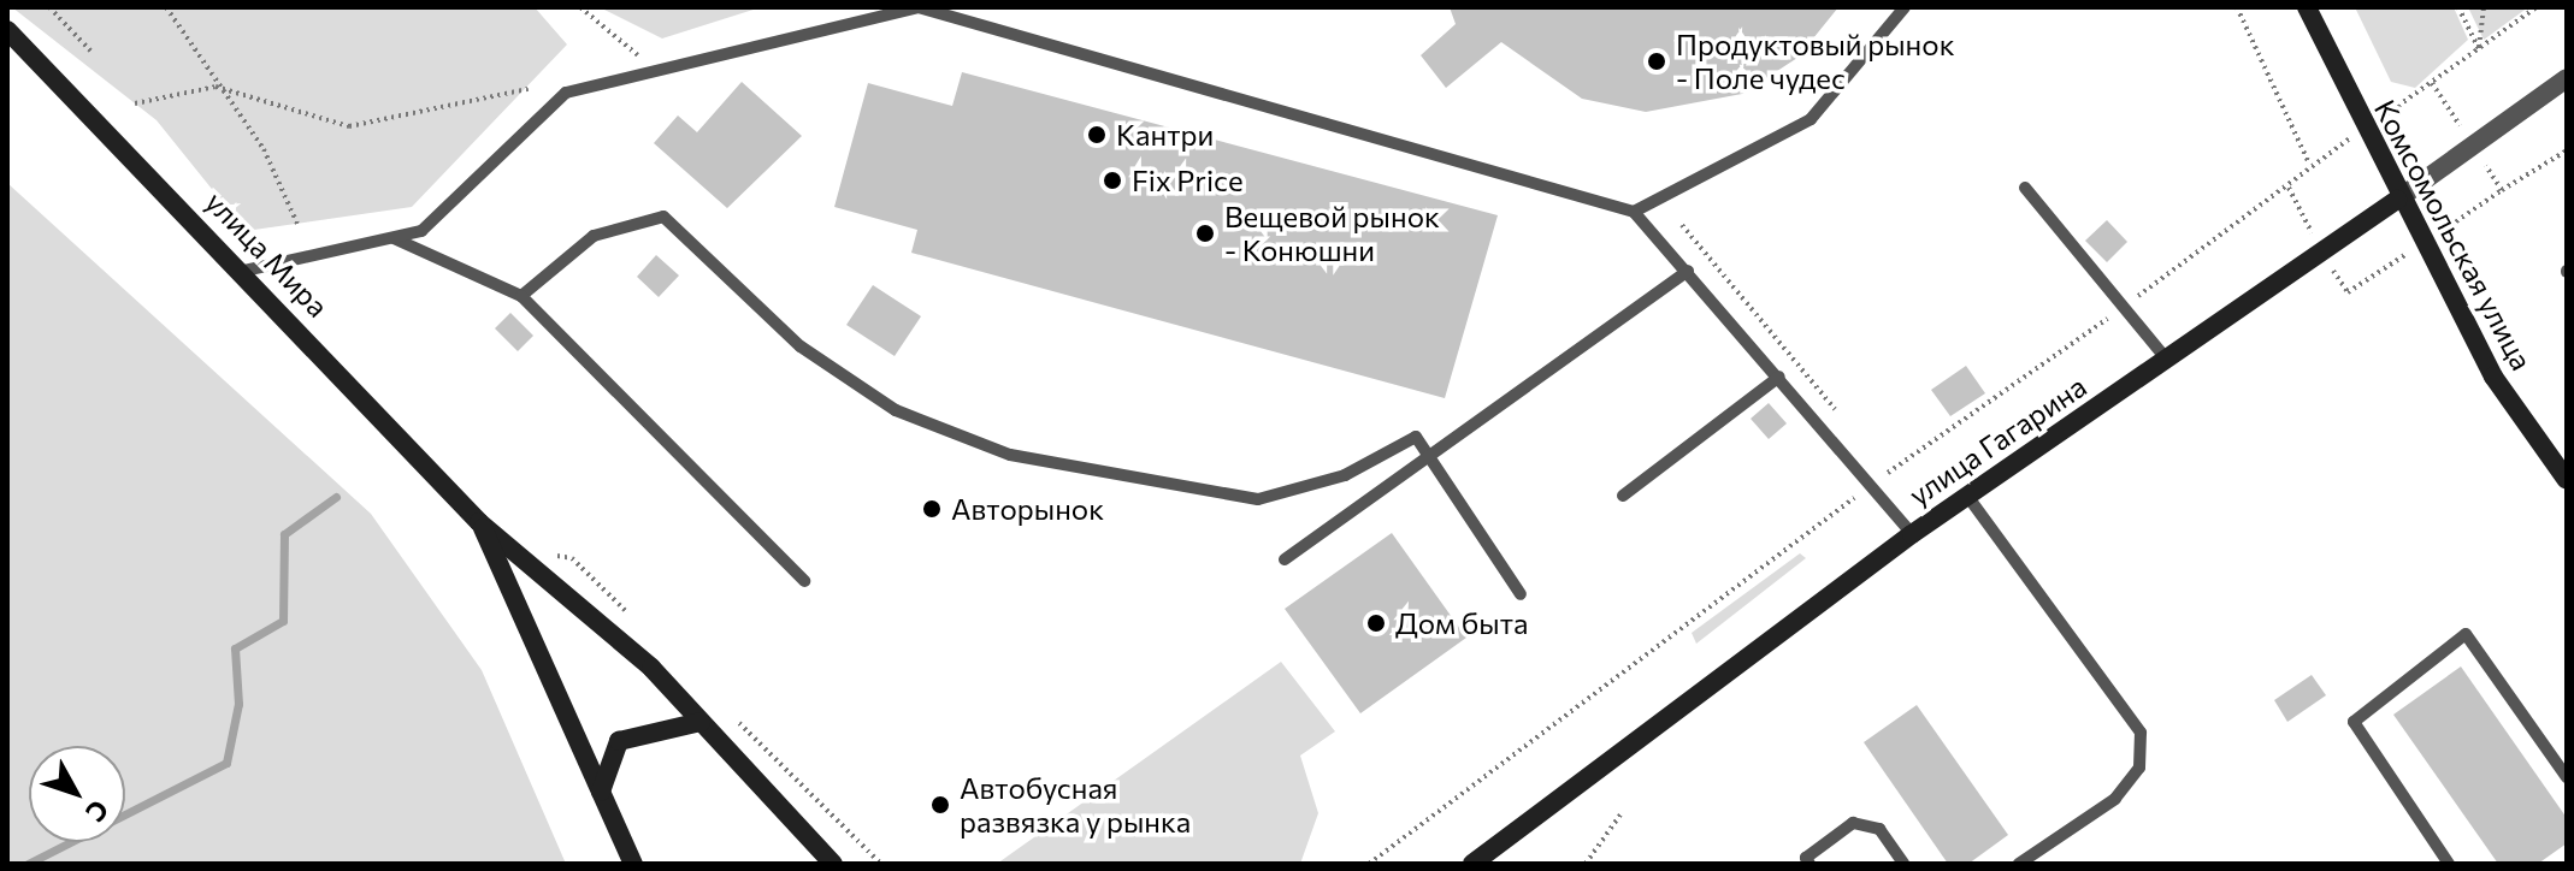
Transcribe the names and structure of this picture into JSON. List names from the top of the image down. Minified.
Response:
{"streets":{"main road":["Комсомольская улица","улица Мира","улица Гагарина"]},"crossings":[["Комсомольская улица","улица Гагарина"]],"places":["Продуктовый рынок - Поле чудес","Кантри","Fix Price","Вещевой рынок - Конюшни","Авторынок","Дом быта","Автобусная развязка у рынка"],"north":"bottom right"}
